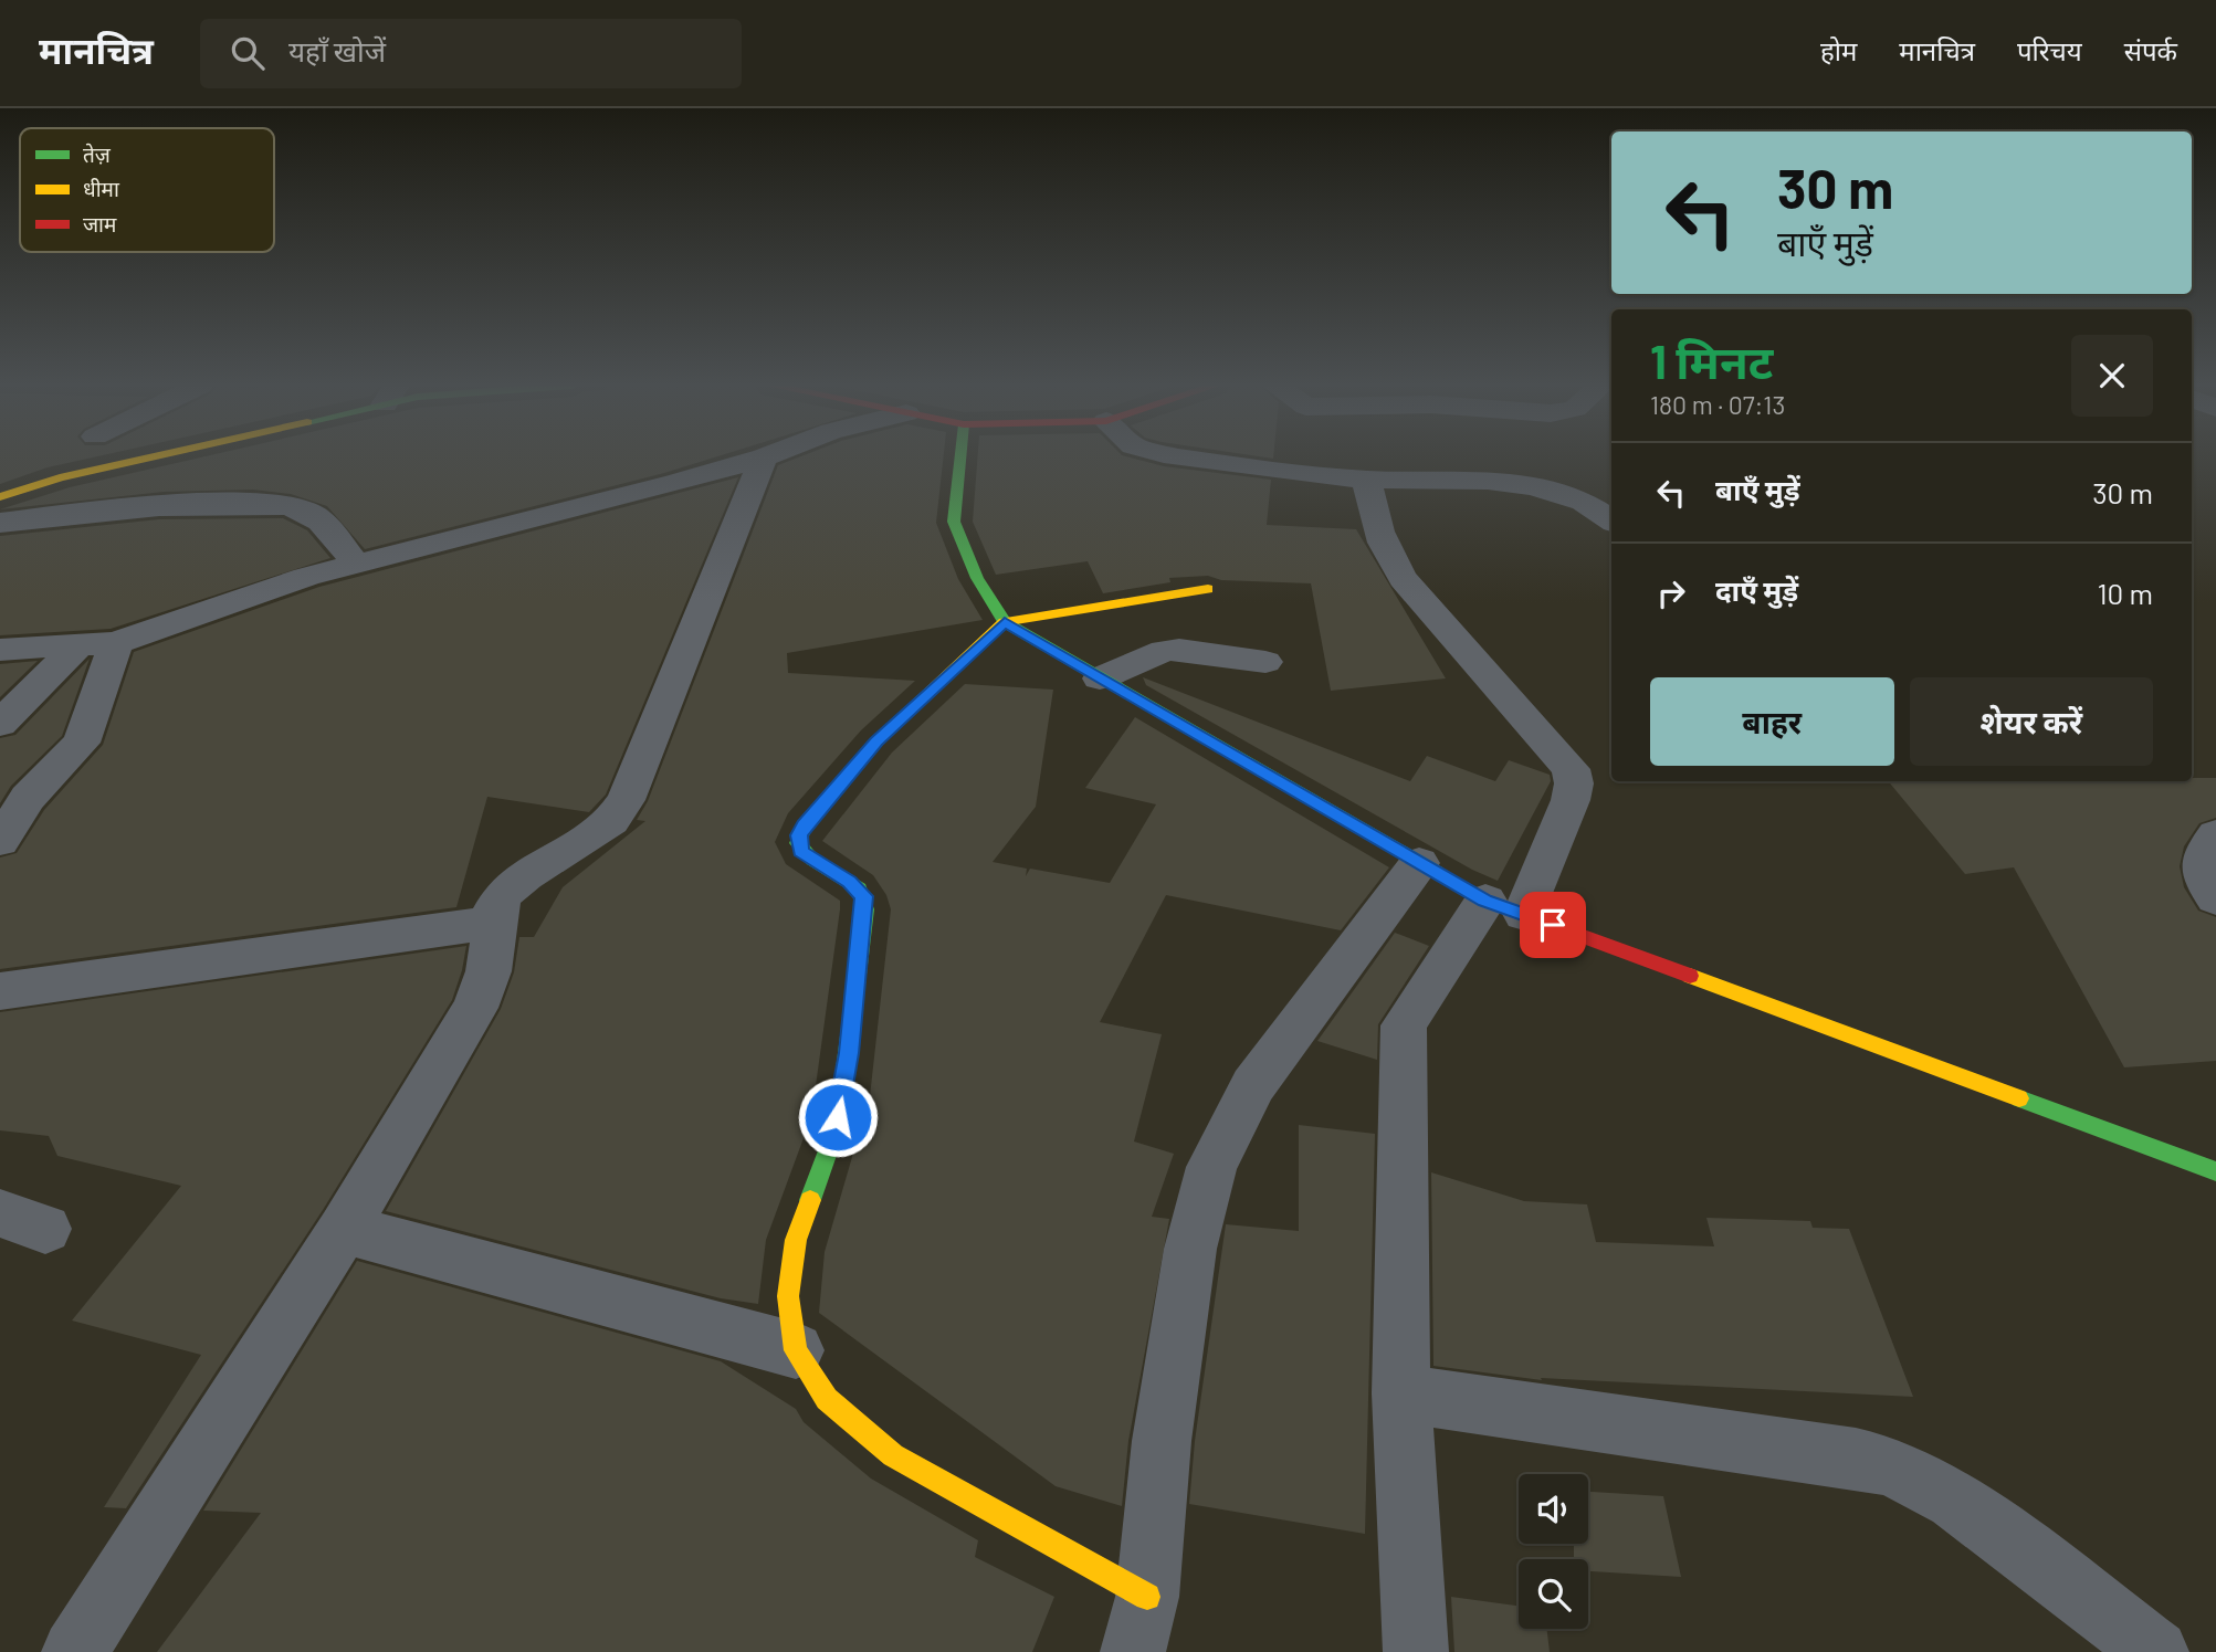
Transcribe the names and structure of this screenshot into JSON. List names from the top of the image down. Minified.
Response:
{"legend":["तेज़","धीमा","जाम"],"page":{"header":"मानचित्र","search":"यहाँ खोजें","nav":["होम","मानचित्र","परिचय","संपर्क"],"turn":["30 m","बाएँ मुड़ें"],"heading":["1 मिनट","180 m · 07:13"],"list":[{"name":"बाएँ मुड़ें","value":"30 m"},{"name":"दाएँ मुड़ें","value":"10 m"}],"buttons":["बाहर","शेयर करें"]}}
